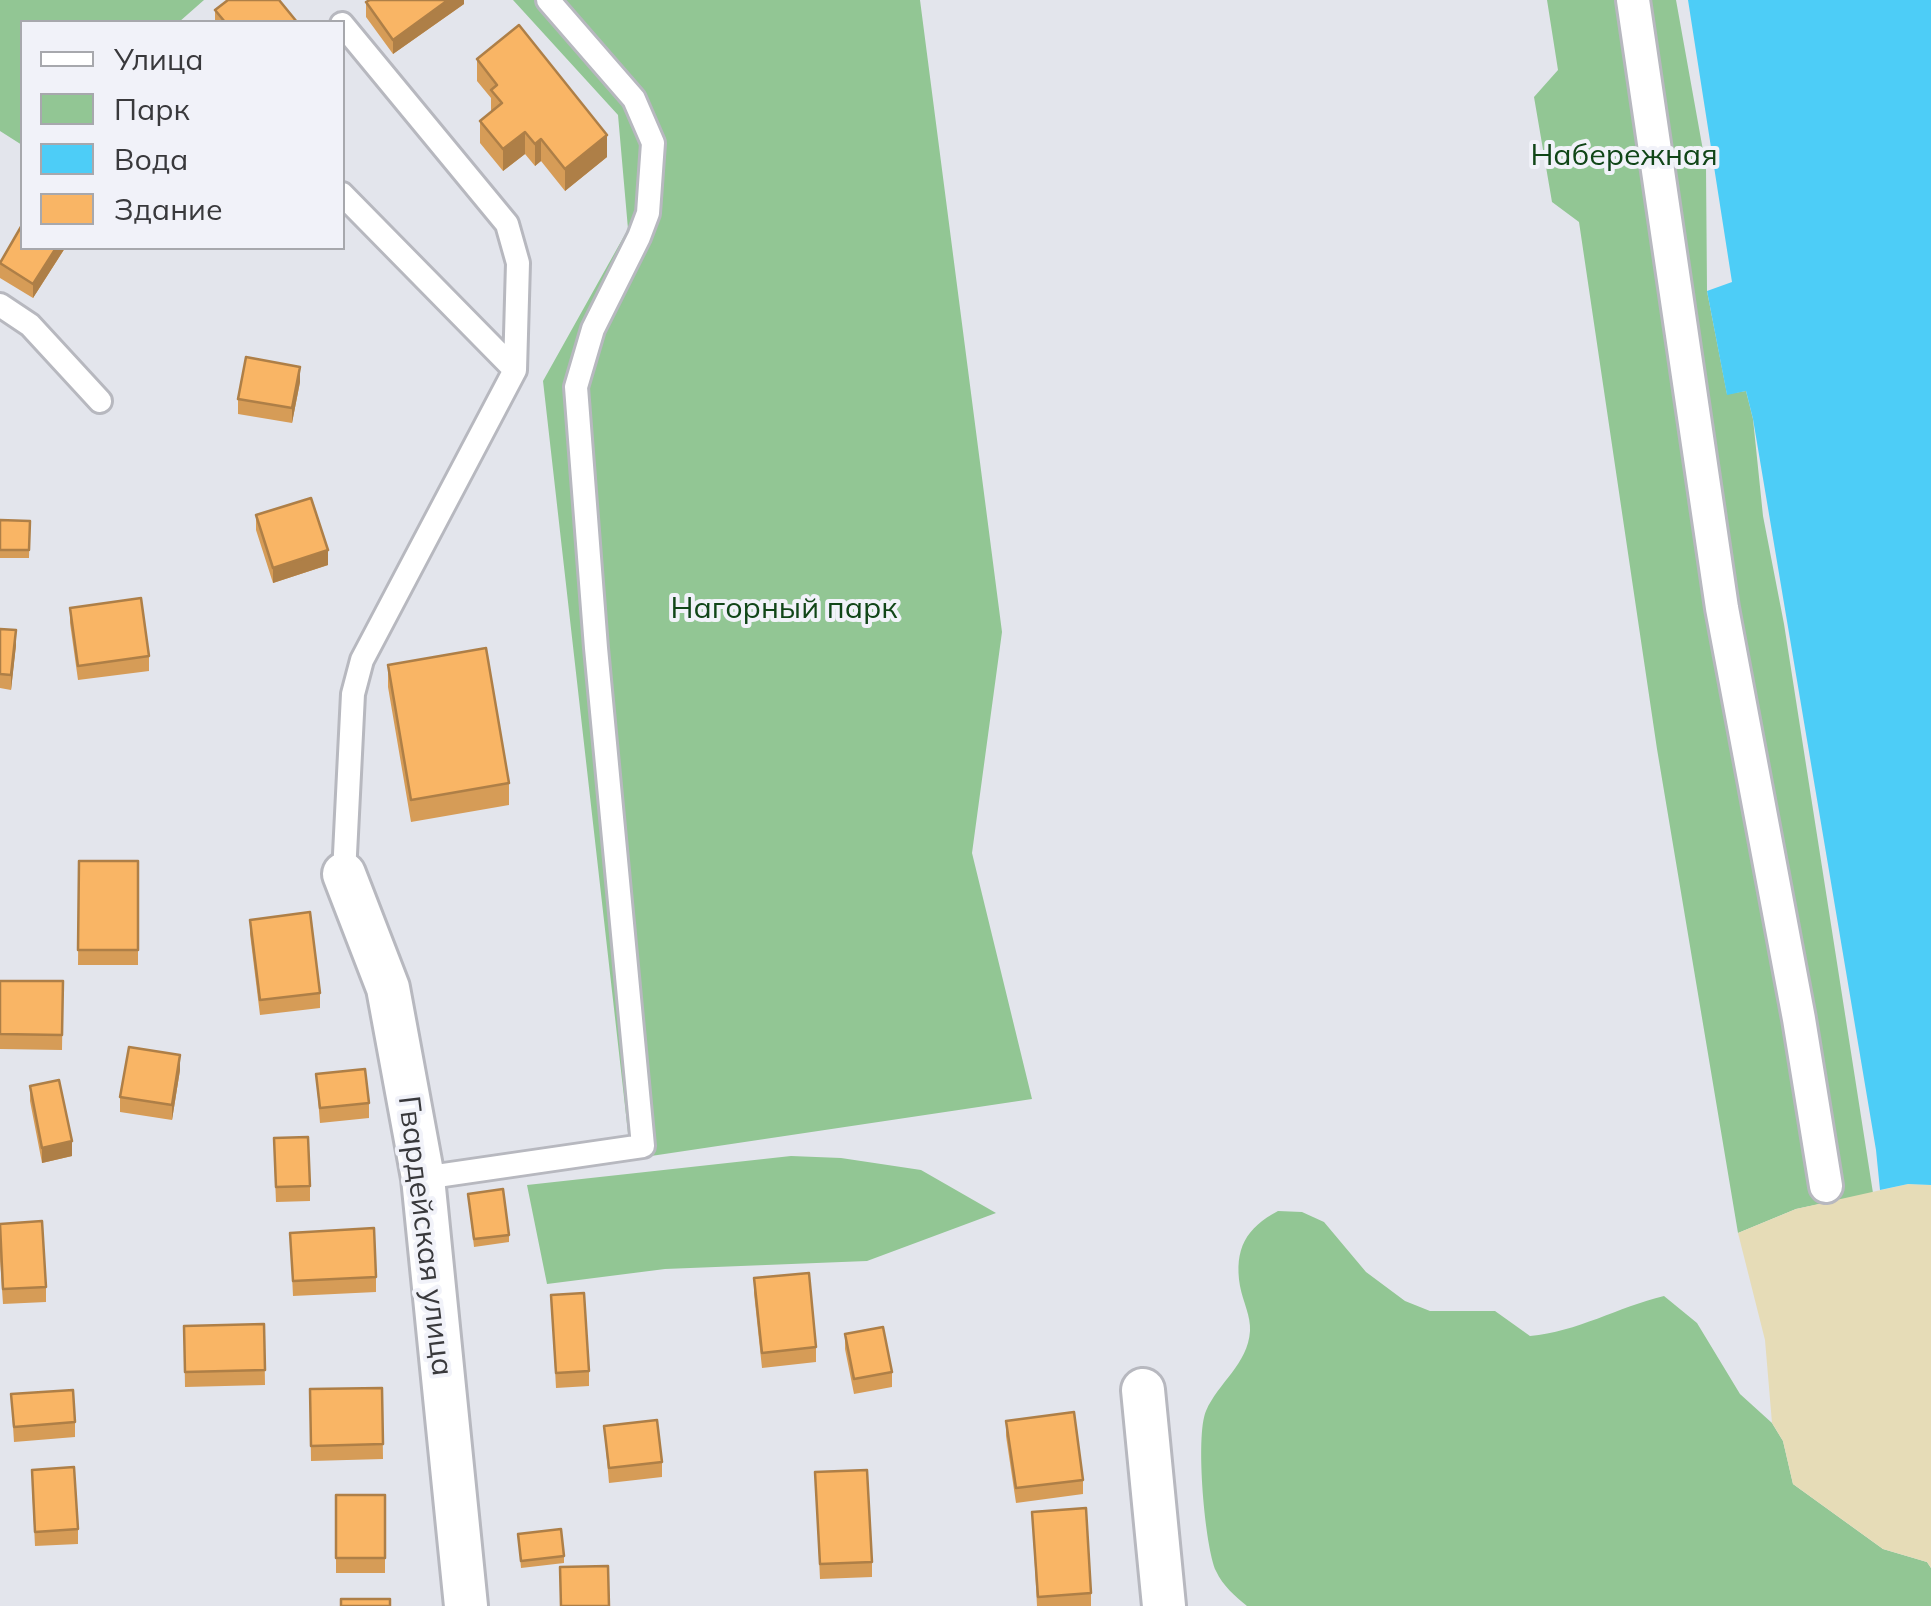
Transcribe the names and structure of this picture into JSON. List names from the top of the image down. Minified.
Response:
{"streets":{"street":["Гвардейская улица"]},"parks":["Набережная","Нагорный парк"],"legend":["Улица","Парк","Вода","Здание"]}
